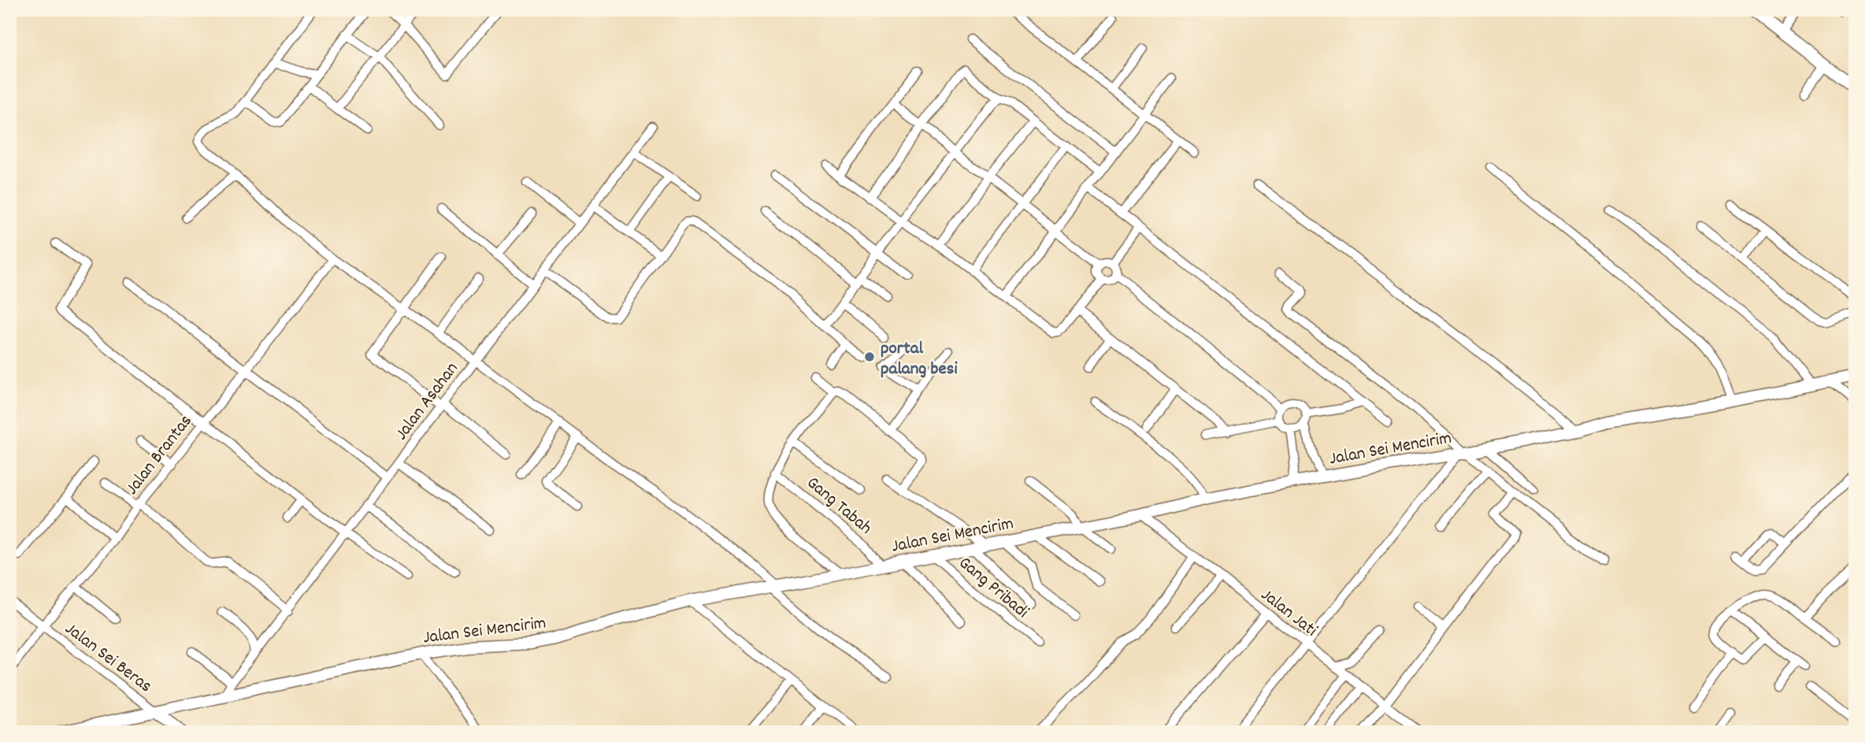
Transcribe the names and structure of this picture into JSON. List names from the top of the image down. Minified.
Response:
{"streets":{"street":["Jalan Asahan","Jalan Sei Mencirim","Jalan Brantas","Gang Tabah","Gang Pribadi","Jalan Jati","Jalan Sei Beras"]},"crossings":[["Jalan Asahan","Jalan Sei Mencirim"],["Jalan Sei Mencirim","Gang Tabah"],["Jalan Sei Mencirim","Gang Pribadi"],["Jalan Sei Mencirim","Jalan Jati"],["Jalan Sei Mencirim","Jalan Sei Beras"],["Jalan Brantas","Jalan Sei Beras"]],"places":["portal palang besi"]}
